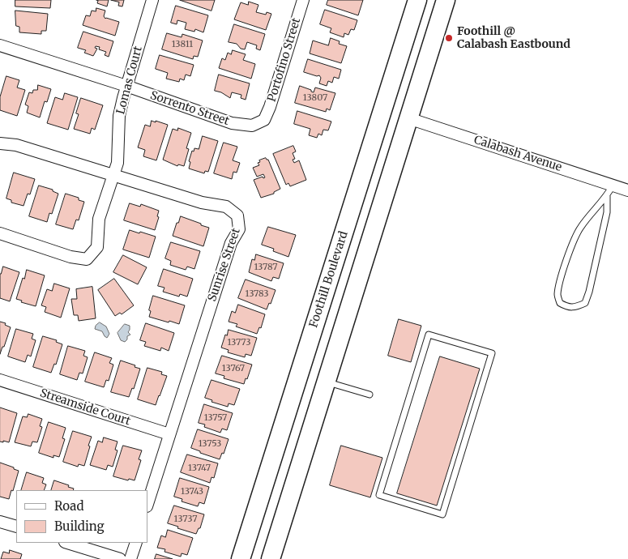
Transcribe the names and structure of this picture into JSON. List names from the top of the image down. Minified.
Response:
{"streets":{"main road":["Foothill Boulevard"],"street":["Portofino Street","Lomas Court","Sorrento Street","Calabash Avenue","Sunrise Street","Streamside Court"]},"crossings":[["Portofino Street","Sorrento Street"],["Lomas Court","Sorrento Street"],["Lomas Court","Sunrise Street"],["Sunrise Street","Streamside Court"]],"places":["Foothill @ Calabash Eastbound"],"house_numbers":["13811","13807","13787","13783","13773","13767","13757","13753","13747","13743","13737"],"legend":["Road","Building"]}
